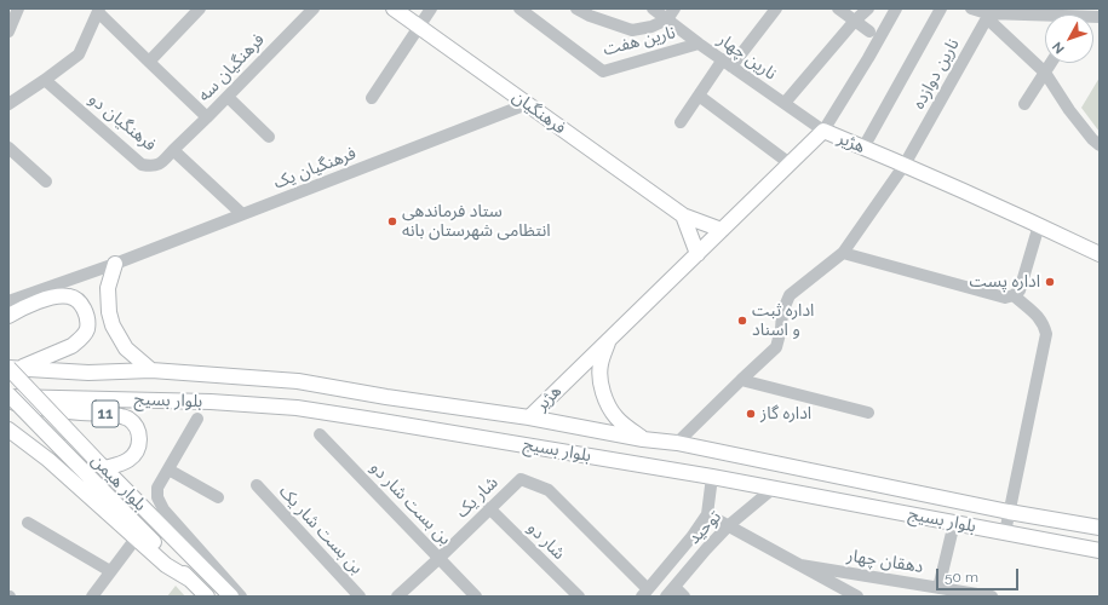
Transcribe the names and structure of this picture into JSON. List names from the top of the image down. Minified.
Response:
{"streets":{"main road":["فرهنگیان","هژیر","بلوار بسیج","11","بلوار هیمن"],"street":["نارین هفت","نارین چهار","فرهنگیان سه","نارین دوازده","فرهنگیان دو","فرهنگیان یک","شار یک","بن بست شار دو","توحید","بن بست شار یک","شار دو","دهقان چهار"]},"crossings":[["نارین هفت","نارین چهار"],["نارین چهار","هژیر"],["فرهنگیان سه","فرهنگیان دو"],["نارین دوازده","هژیر"],["نارین دوازده","بلوار بسیج"],["فرهنگیان","هژیر"],["فرهنگیان","فرهنگیان یک"],["فرهنگیان دو","فرهنگیان یک"],["هژیر","بلوار بسیج"],["بلوار بسیج","بلوار هیمن"],["بلوار بسیج","توحید"],["11","بلوار هیمن"],["شار یک","بن بست شار دو"],["شار یک","توحید"],["شار یک","شار دو"]],"places":["ستاد فرماندهی انتظامی شهرستان بانه","اداره پست","اداره ثبت و اسناد","اداره گاز"],"scale_bar":"50 m","north":"bottom left"}
